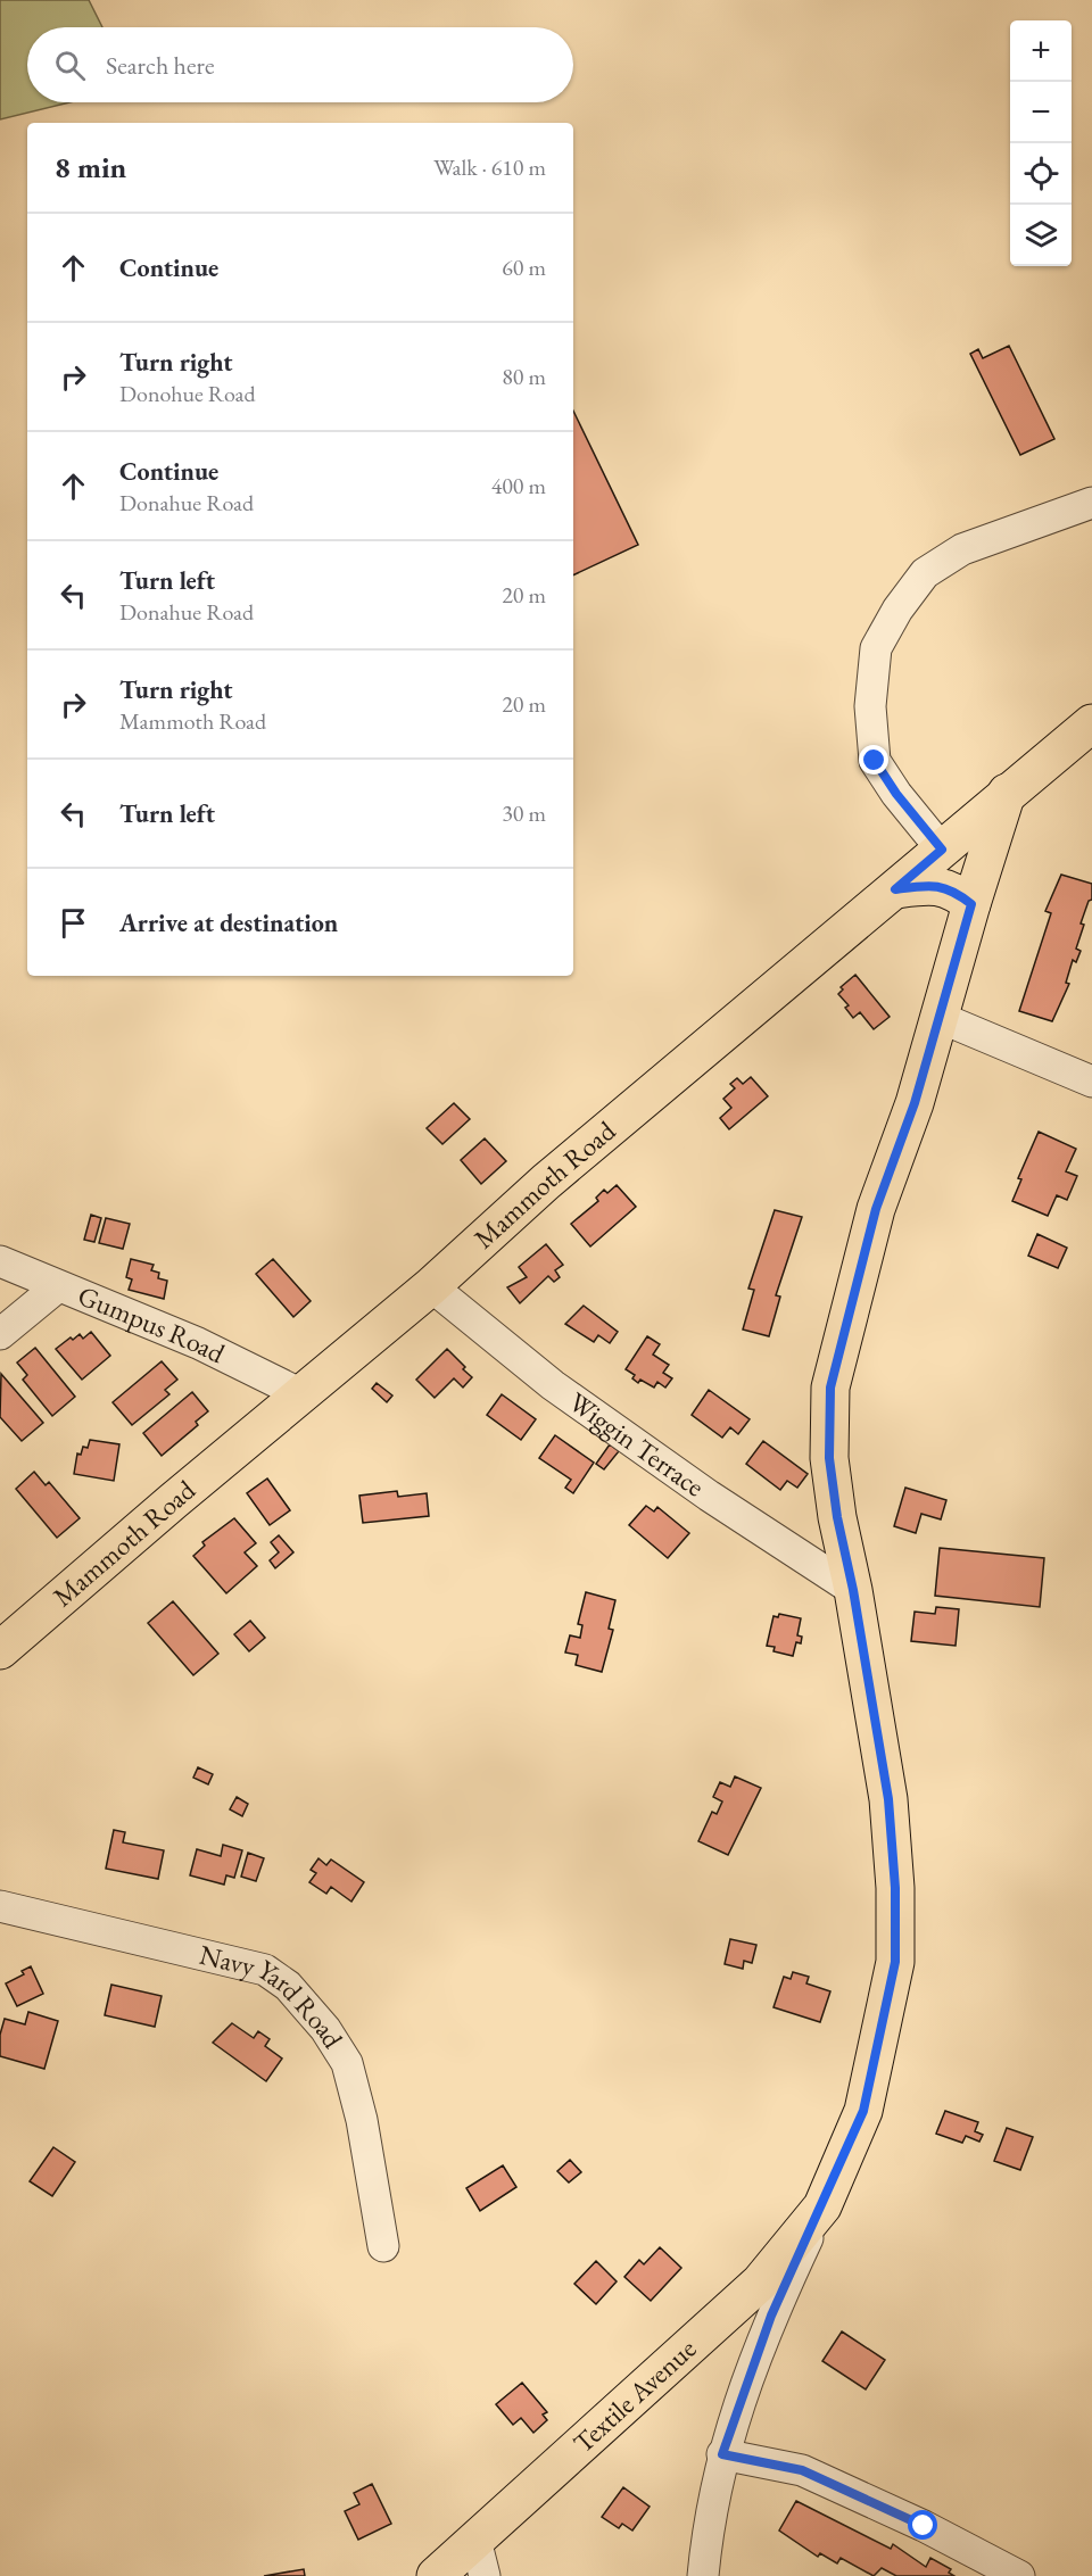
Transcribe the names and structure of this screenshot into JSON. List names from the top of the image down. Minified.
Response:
{"streets":{"main road":["Mammoth Road","Textile Avenue"],"street":["Gumpus Road","Wiggin Terrace","Navy Yard Road"]},"crossings":[["Mammoth Road","Gumpus Road"],["Mammoth Road","Wiggin Terrace"],["Mammoth Road","Textile Avenue"],["Wiggin Terrace","Textile Avenue"]],"page":{"map_buttons":["+","−"],"search":"Search here","heading":["8 min","Walk · 610 m"],"list":[["Continue","60 m"],["Turn right","Donohue Road","80 m"],["Continue","Donahue Road","400 m"],["Turn left","Donahue Road","20 m"],["Turn right","Mammoth Road","20 m"],["Turn left","30 m"],"Arrive at destination"]}}
